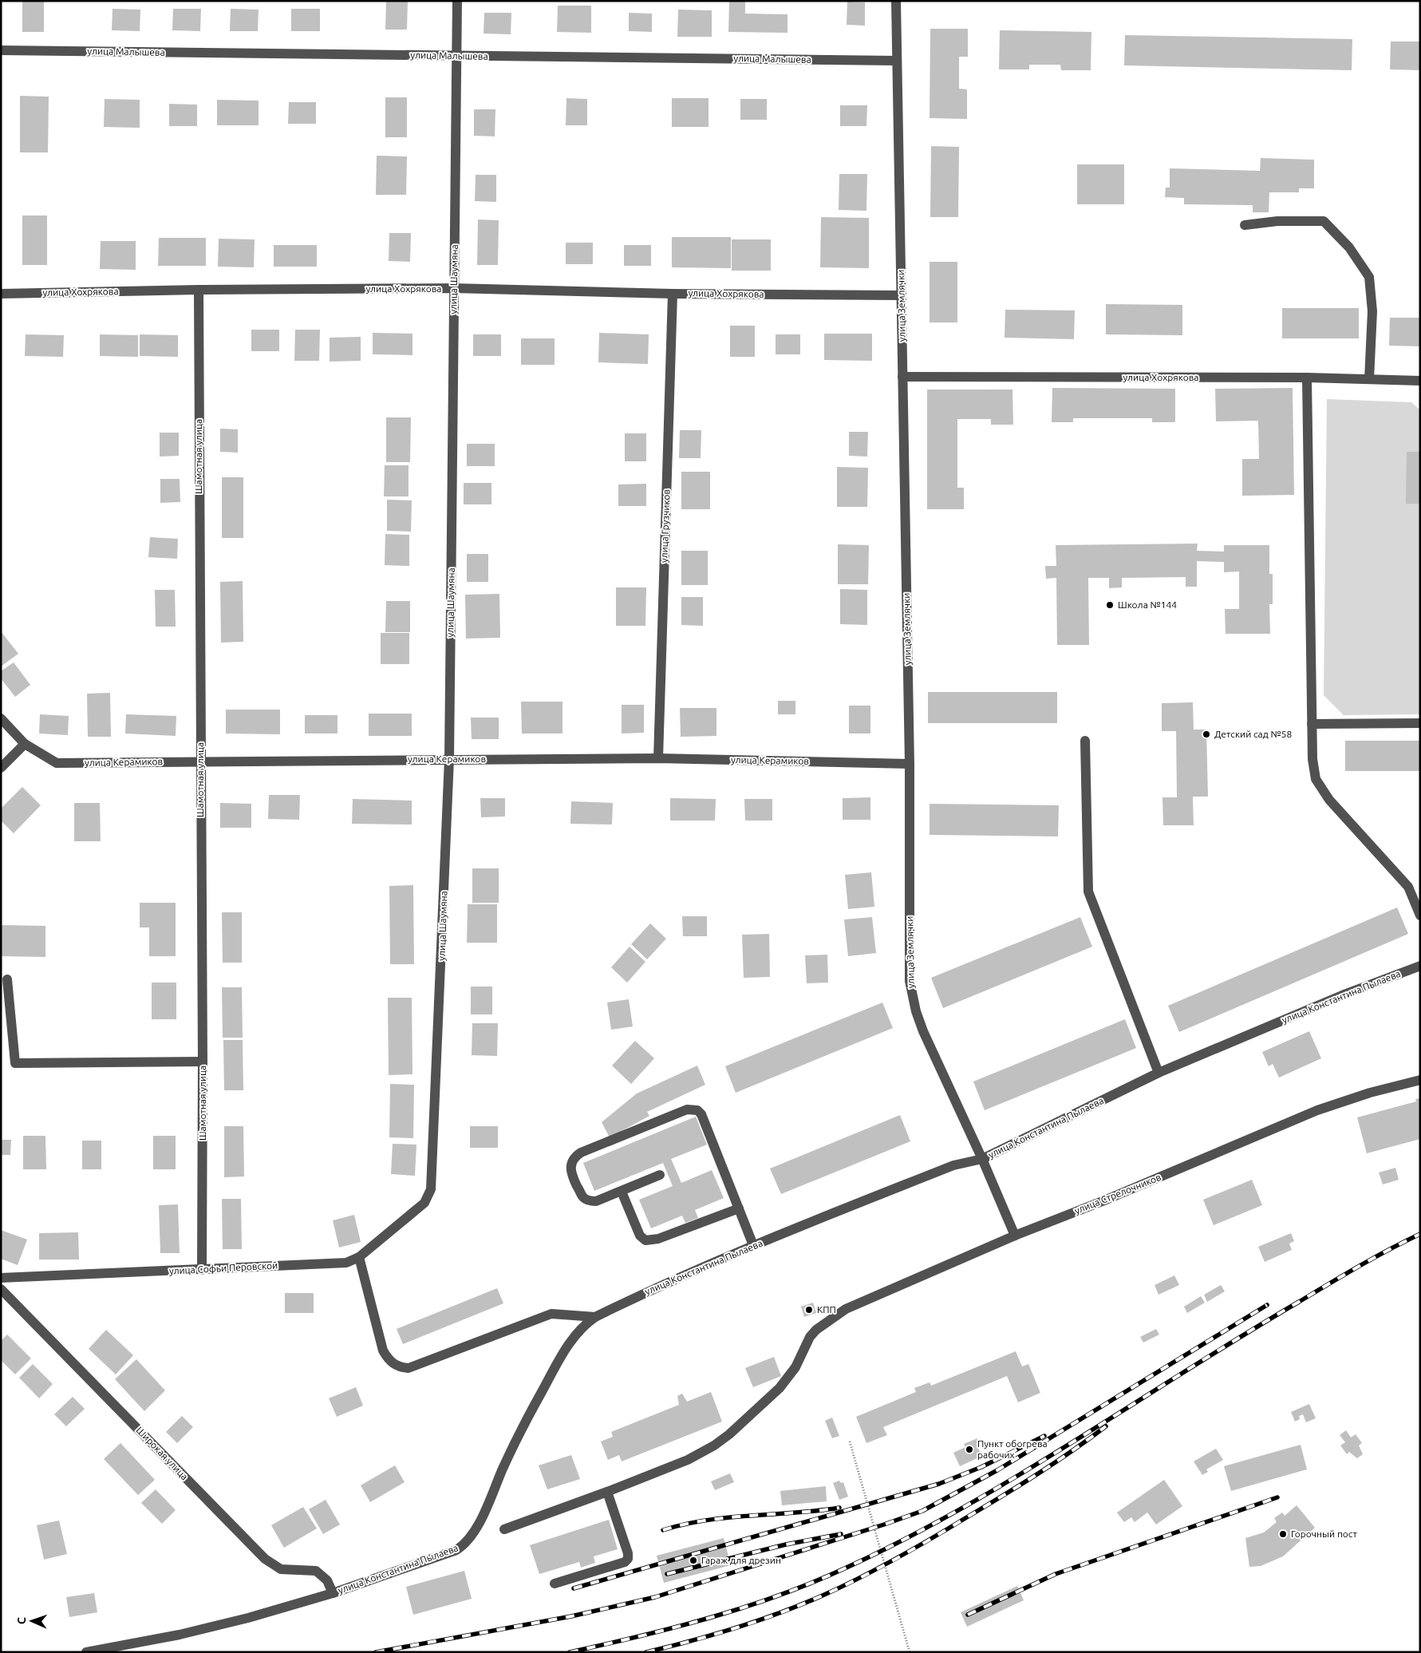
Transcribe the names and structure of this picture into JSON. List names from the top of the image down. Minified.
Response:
{"streets":{"street":["улица Малышева","улица Шаумяна","улица Хохрякова","улица Землячки","Шамотная улица","улица Грузчиков","улица Керамиков","улица Константина Пылаева","улица Стрелочников","улица Софьи Перовской","Широкая улица"]},"crossings":[["улица Малышева","улица Шаумяна"],["улица Малышева","улица Землячки"],["улица Шаумяна","улица Хохрякова"],["улица Шаумяна","улица Керамиков"],["улица Шаумяна","улица Софьи Перовской"],["улица Хохрякова","улица Землячки"],["улица Хохрякова","Шамотная улица"],["улица Хохрякова","улица Грузчиков"],["улица Землячки","улица Керамиков"],["улица Землячки","улица Константина Пылаева"],["улица Землячки","улица Стрелочников"],["Шамотная улица","улица Керамиков"],["Шамотная улица","улица Софьи Перовской"],["улица Грузчиков","улица Керамиков"],["улица Константина Пылаева","Широкая улица"]],"places":["Школа №144","Детский сад №58","КПП","Пункт обогрева рабочих","Горочный пост","Гараж для дрезин"],"north":"left"}
